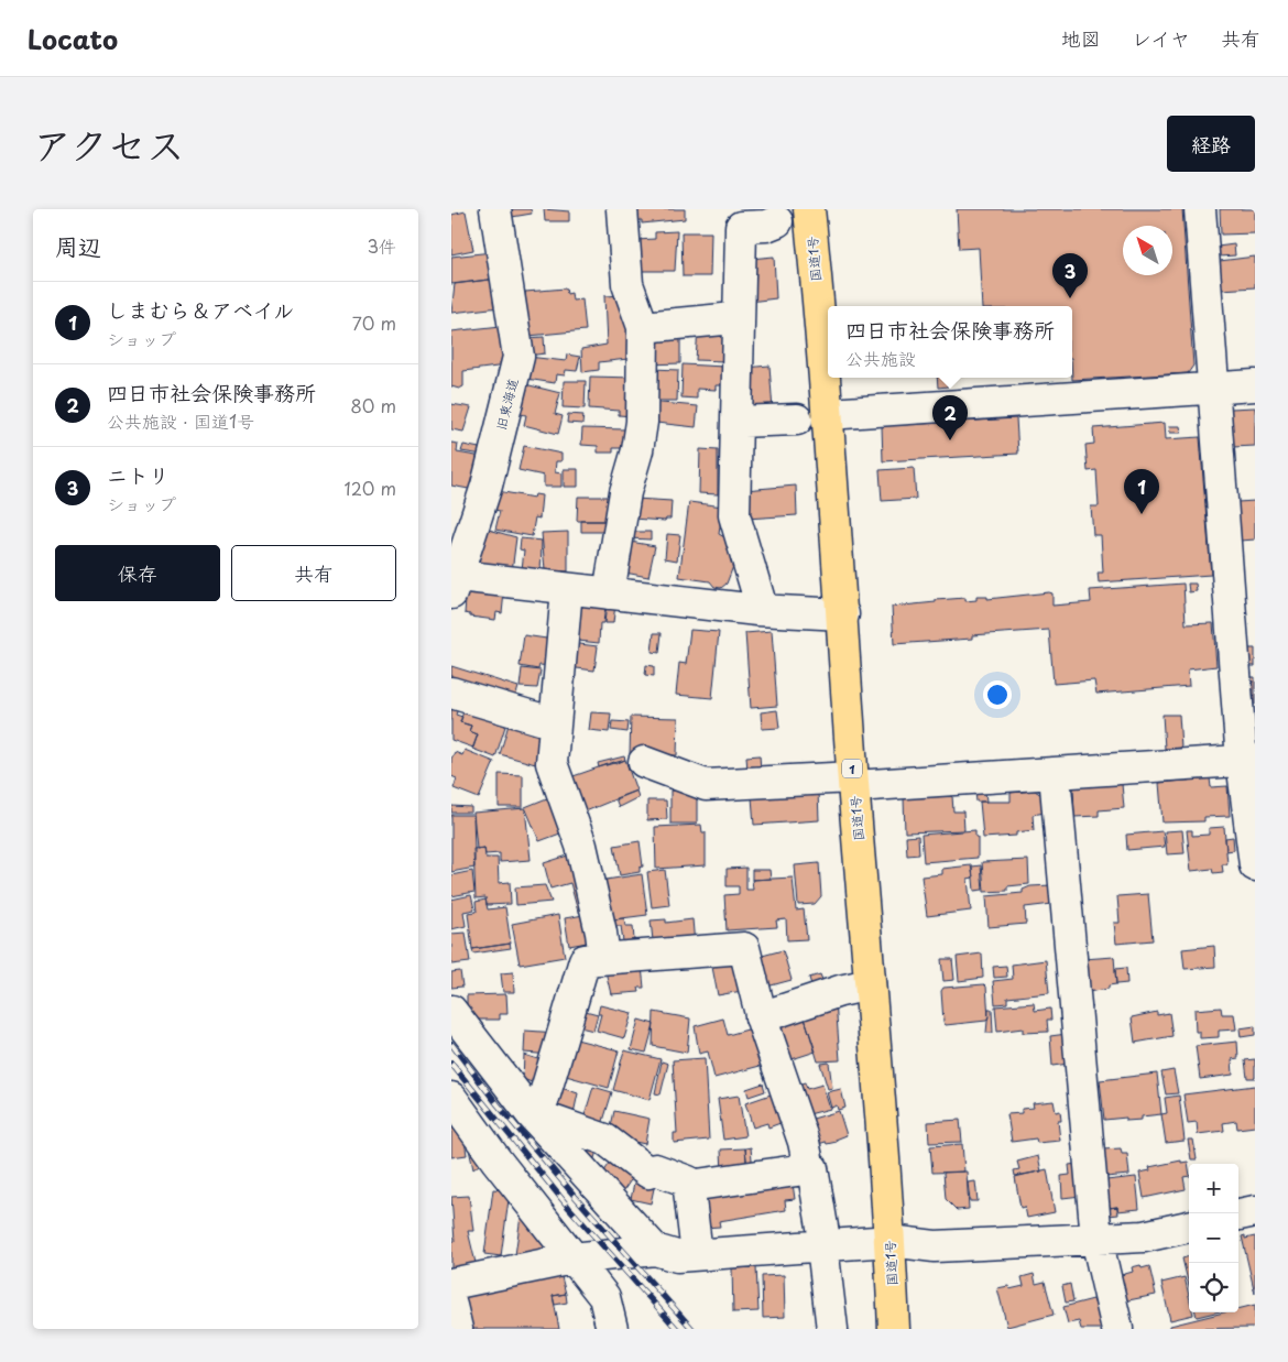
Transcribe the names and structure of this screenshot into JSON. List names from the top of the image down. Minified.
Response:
{"streets":{"highway":["国道1号","1"],"street":["旧東海道"]},"north":"top left","page":{"header":"Locato","nav":["地図","レイヤ","共有"],"title":"アクセス","buttons":["経路",["保存","共有"]],"heading":["周辺","3件"],"pins":["3","2","1"],"list":[{"mark":"1","name":"しまむら＆アベイル","note":"ショップ","value":"70 m"},{"mark":"2","name":"四日市社会保険事務所","note":"公共施設 · 国道1号","value":"80 m"},{"mark":"3","name":"ニトリ","note":"ショップ","value":"120 m"}],"popup":["四日市社会保険事務所","公共施設"],"map_buttons":["+","−"]}}
